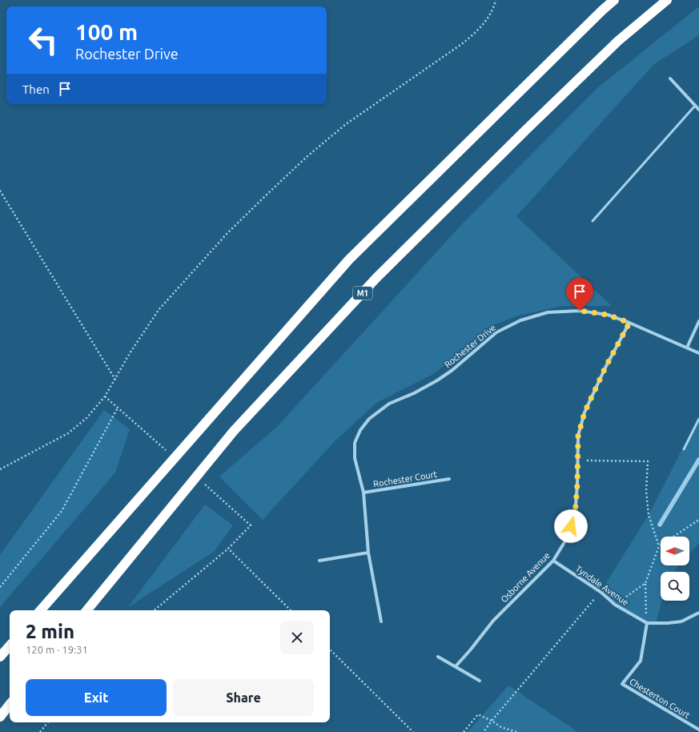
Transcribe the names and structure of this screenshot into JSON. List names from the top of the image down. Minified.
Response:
{"streets":{"highway":["M1"],"street":["Rochester Drive","Rochester Court","Osborne Avenue","Tyndale Avenue","Chesterton Court"]},"crossings":[["Rochester Drive","Rochester Court"],["Rochester Drive","Osborne Avenue"],["Osborne Avenue","Tyndale Avenue"],["Tyndale Avenue","Chesterton Court"]],"north":"left","page":{"turn":["100 m","Rochester Drive"],"then":"Then","heading":["2 min","120 m · 19:31"],"buttons":["Exit","Share"]}}
